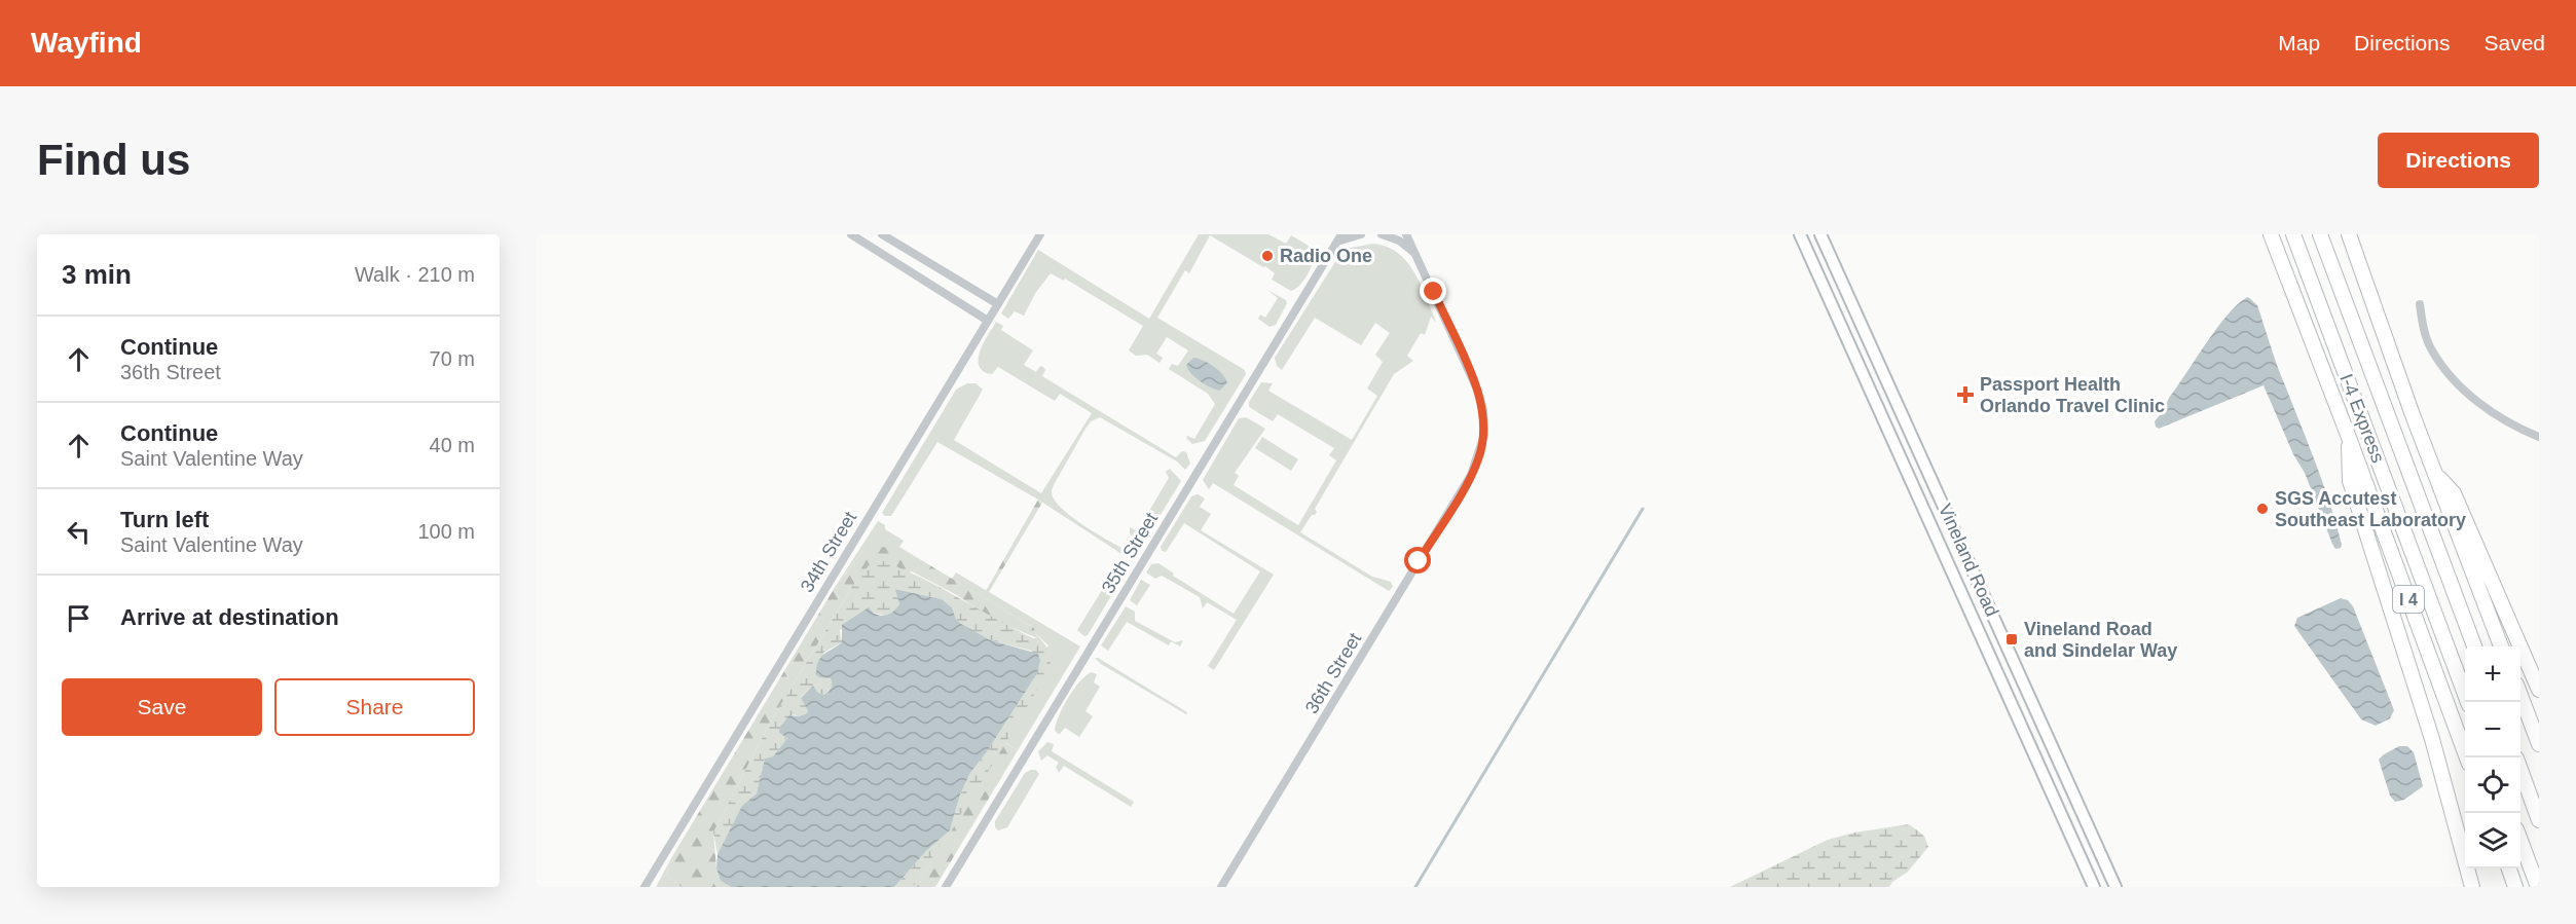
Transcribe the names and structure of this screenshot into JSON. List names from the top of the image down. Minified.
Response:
{"streets":{"highway":["I-4 Express","I 4"],"street":["34th Street","35th Street","Vineland Road","36th Street"]},"places":{"other":["Radio One","SGS Accutest Southeast Laboratory"],"health":["Passport Health Orlando Travel Clinic"],"transit":["Vineland Road and Sindelar Way"]},"page":{"header":"Wayfind","nav":["Map","Directions","Saved"],"buttons":["Directions",["Save","Share"]],"title":"Find us","heading":["3 min","Walk · 210 m"],"list":[["Continue","36th Street","70 m"],["Continue","Saint Valentine Way","40 m"],["Turn left","Saint Valentine Way","100 m"],"Arrive at destination"],"map_buttons":["+","−"]}}
